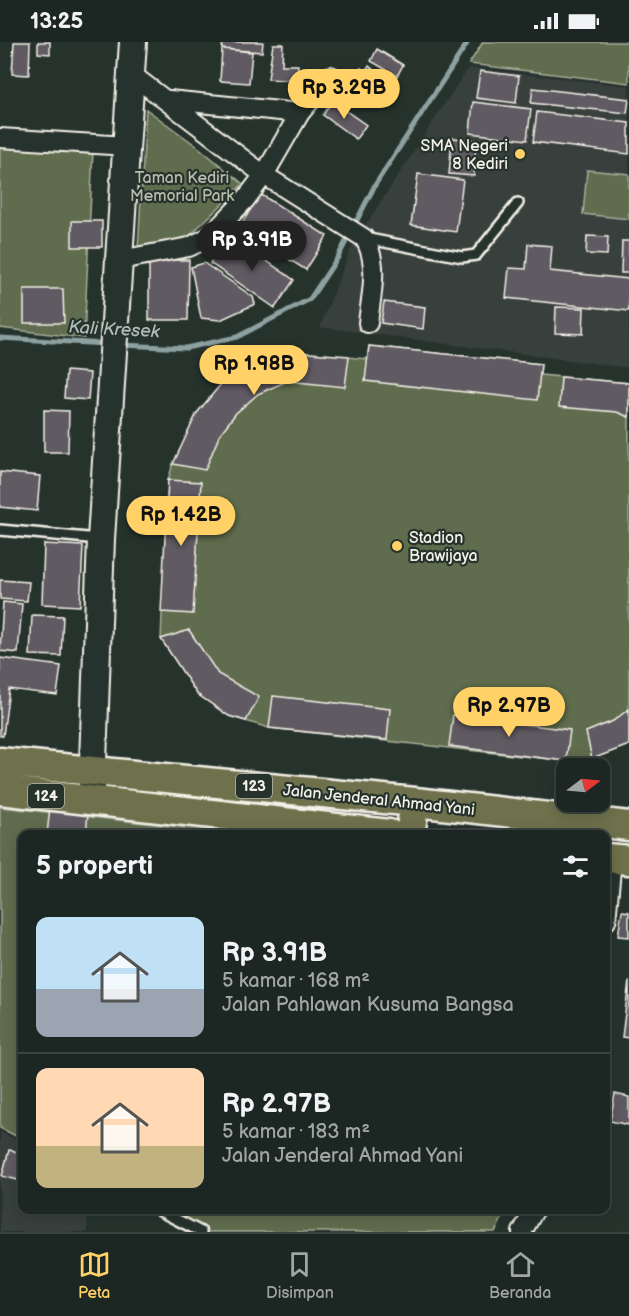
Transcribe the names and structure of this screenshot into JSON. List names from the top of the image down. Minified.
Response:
{"streets":{"main road":["123","124","Jalan Jenderal Ahmad Yani"]},"crossings":[["124","Jalan Jenderal Ahmad Yani"]],"water":["Kali Kresek"],"parks":["Taman Kediri Memorial Park"],"places":["SMA Negeri 8 Kediri","Stadion Brawijaya"],"north":"right","page":{"status":"13:25","price":["Rp 3.29B","Rp 3.91B","Rp 1.98B","Rp 1.42B","Rp 2.97B"],"heading":"5 properti","list":[{"name":"Rp 3.91B","note":"5 kamar · 168 m² · Jalan Pahlawan Kusuma Bangsa"},{"name":"Rp 2.97B","note":"5 kamar · 183 m² · Jalan Jenderal Ahmad Yani"}],"tabs":["Peta","Disimpan","Beranda"]}}
